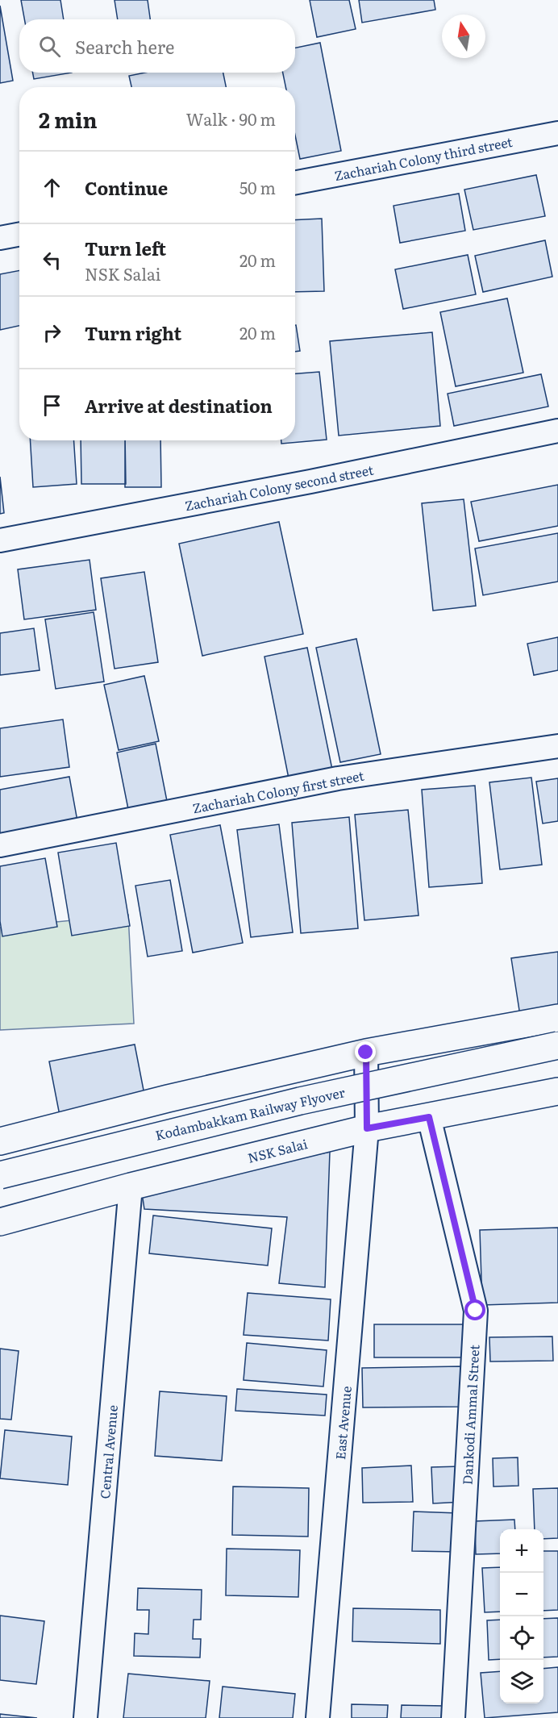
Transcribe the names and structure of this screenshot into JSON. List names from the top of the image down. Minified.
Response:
{"streets":{"street":["Zachariah Colony third street","Zachariah Colony second street","Zachariah Colony first street","Kodambakkam Railway Flyover","NSK Salai","Dankodi Ammal Street","East Avenue","Central Avenue"]},"crossings":[["NSK Salai","Dankodi Ammal Street"],["NSK Salai","East Avenue"],["NSK Salai","Central Avenue"]],"north":"top","page":{"search":"Search here","heading":["2 min","Walk · 90 m"],"list":[["Continue","50 m"],["Turn left","NSK Salai","20 m"],["Turn right","20 m"],"Arrive at destination"],"map_buttons":["+","−"]}}
